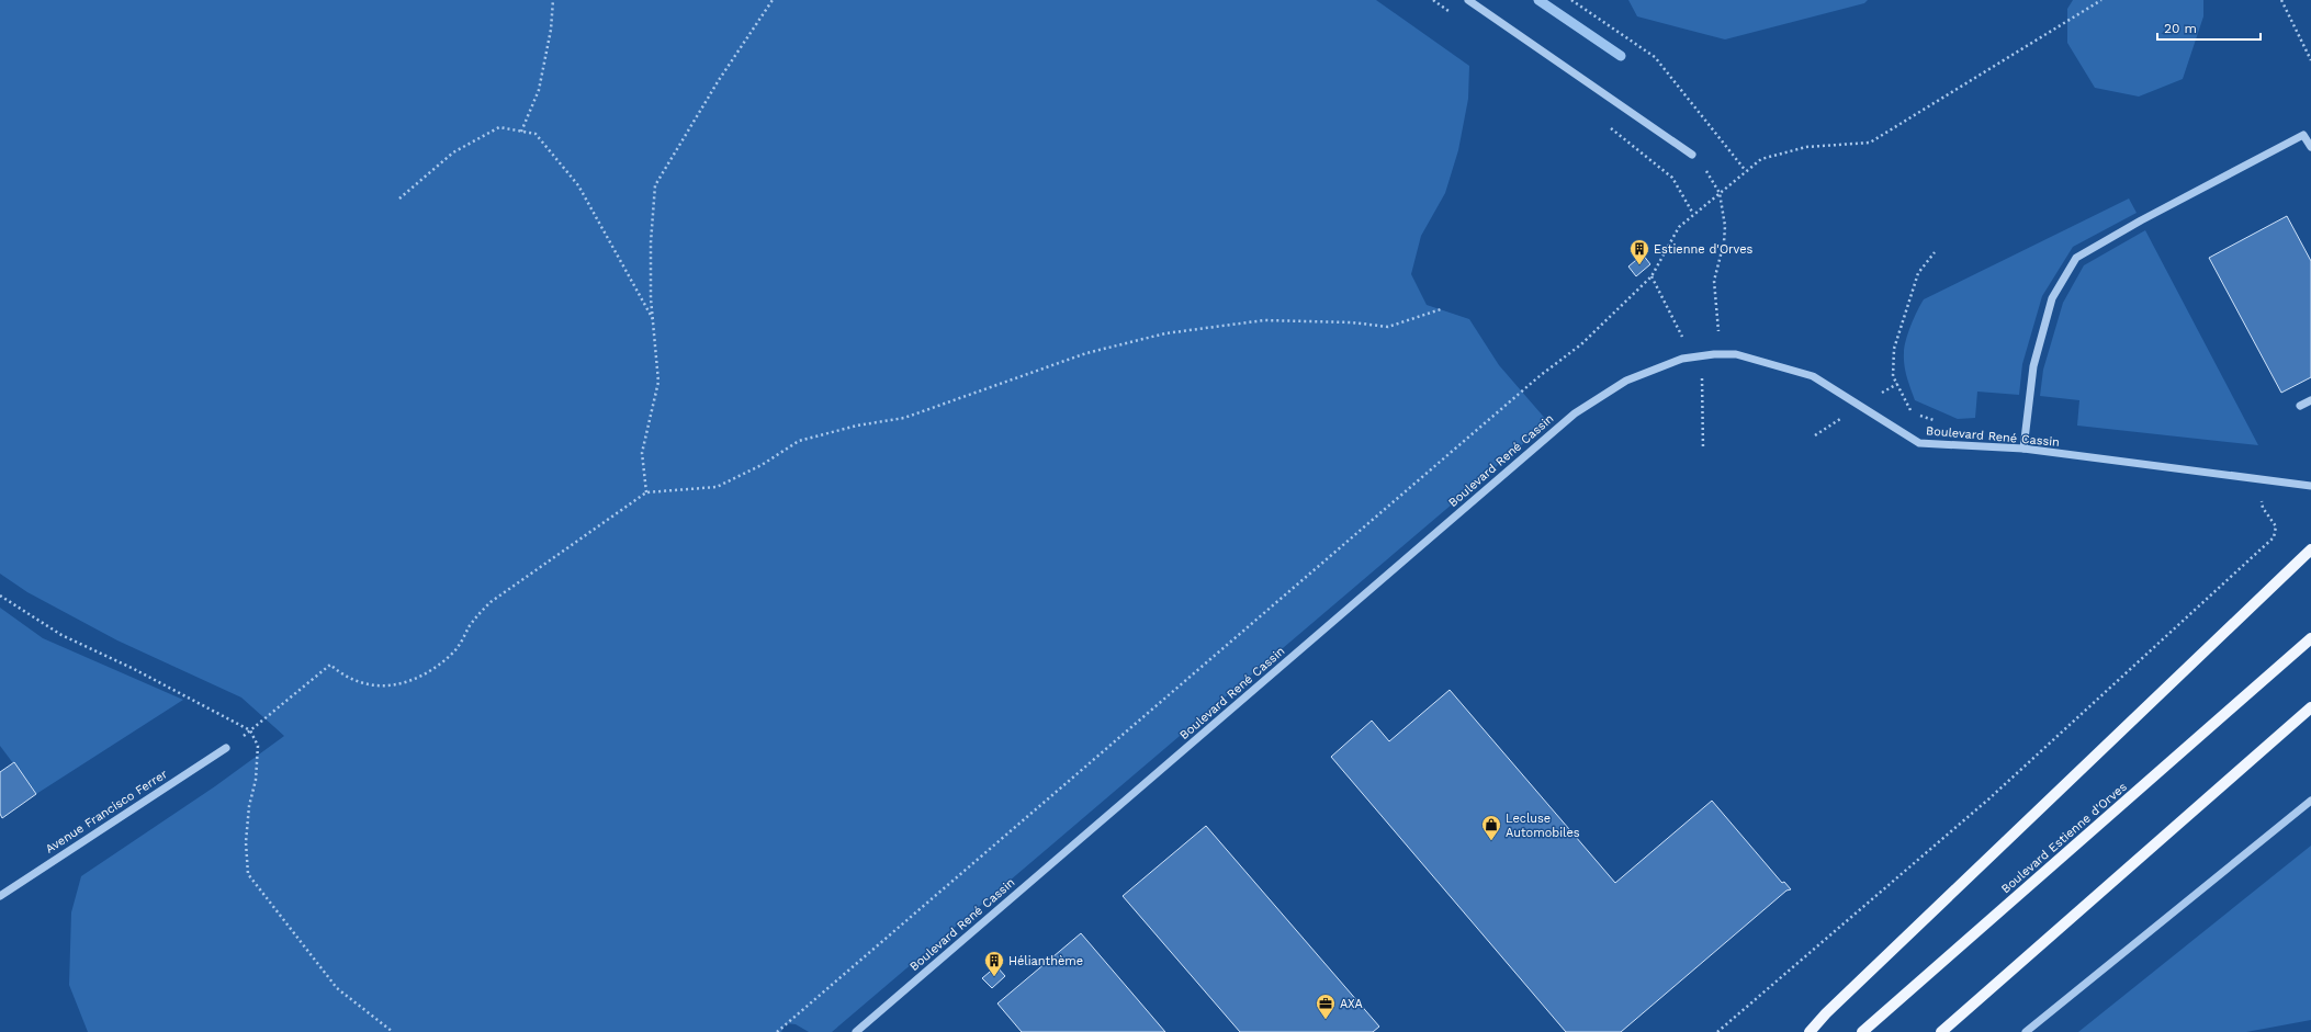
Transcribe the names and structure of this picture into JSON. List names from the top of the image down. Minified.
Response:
{"streets":{"main road":["Boulevard Estienne d'Orves"],"street":["Boulevard René Cassin","Avenue Francisco Ferrer"]},"places":{"building":["Estienne d'Orves","Hélianthème"],"shop":["Lecluse Automobiles"],"office":["AXA"]},"scale_bar":"20 m"}
